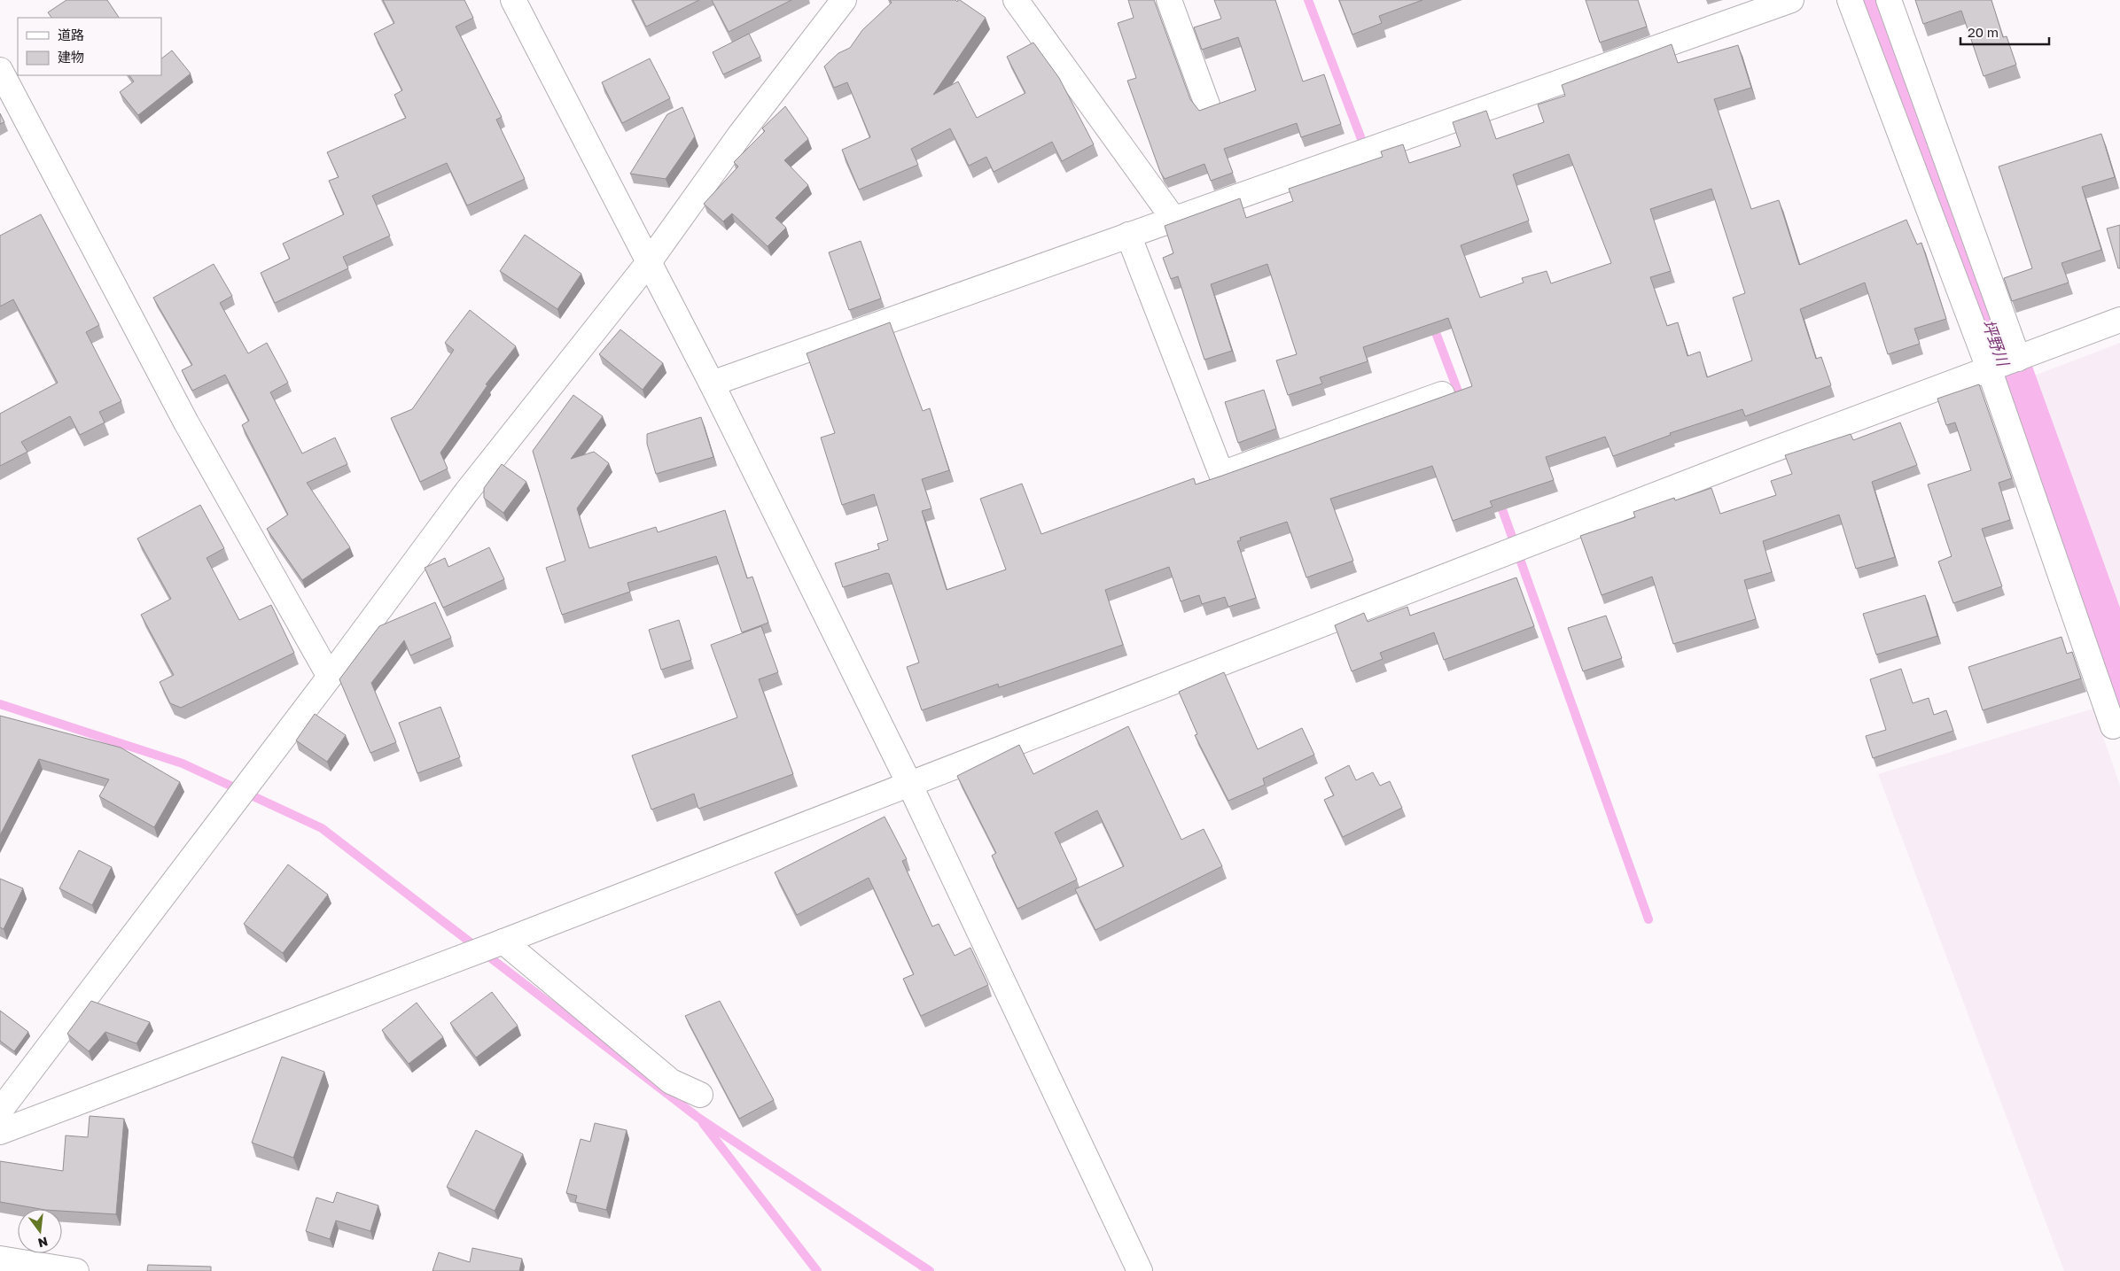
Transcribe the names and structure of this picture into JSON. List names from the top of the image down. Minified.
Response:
{"water":["坪野川"],"legend":["道路","建物"],"scale_bar":"20 m","north":"bottom"}
